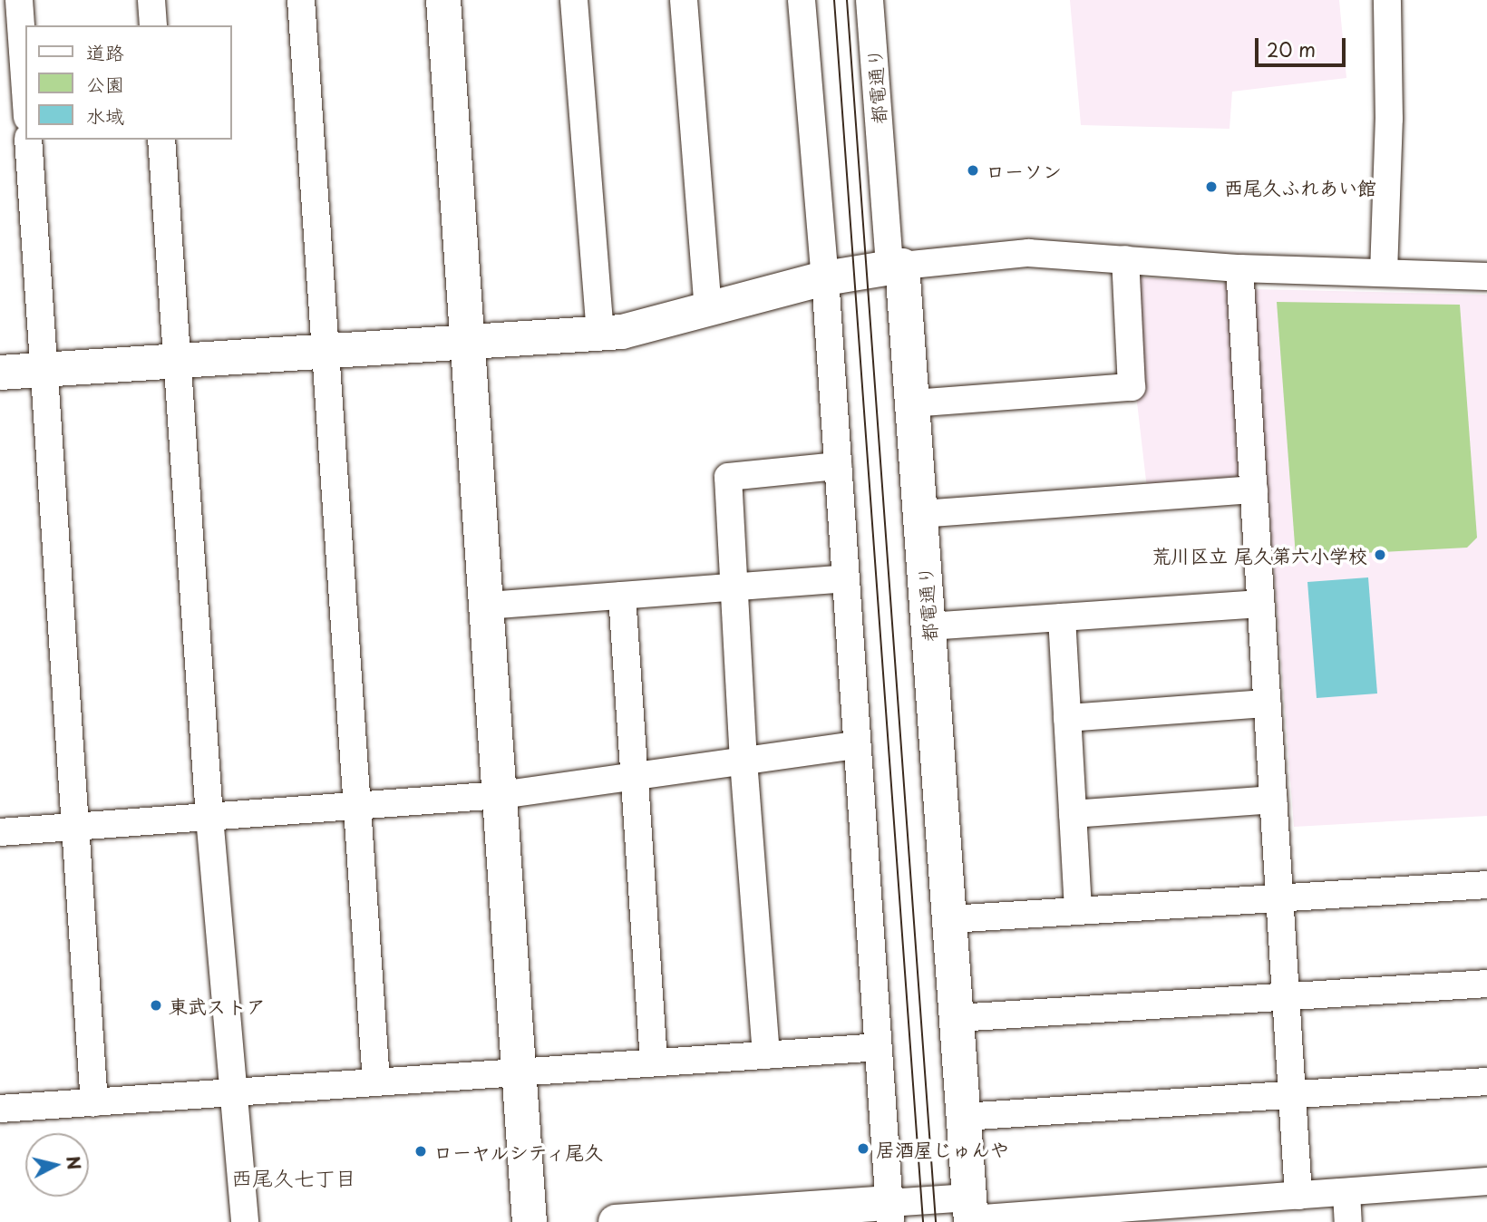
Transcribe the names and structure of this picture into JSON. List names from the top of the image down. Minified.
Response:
{"streets":{"street":["都電通り"]},"districts":["西尾久七丁目"],"places":["ローソン","西尾久ふれあい館","荒川区立 尾久第六小学校","東武ストア","居酒屋じゅんや","ローヤルシティ尾久"],"legend":["道路","公園","水域"],"scale_bar":"20 m","north":"right"}
